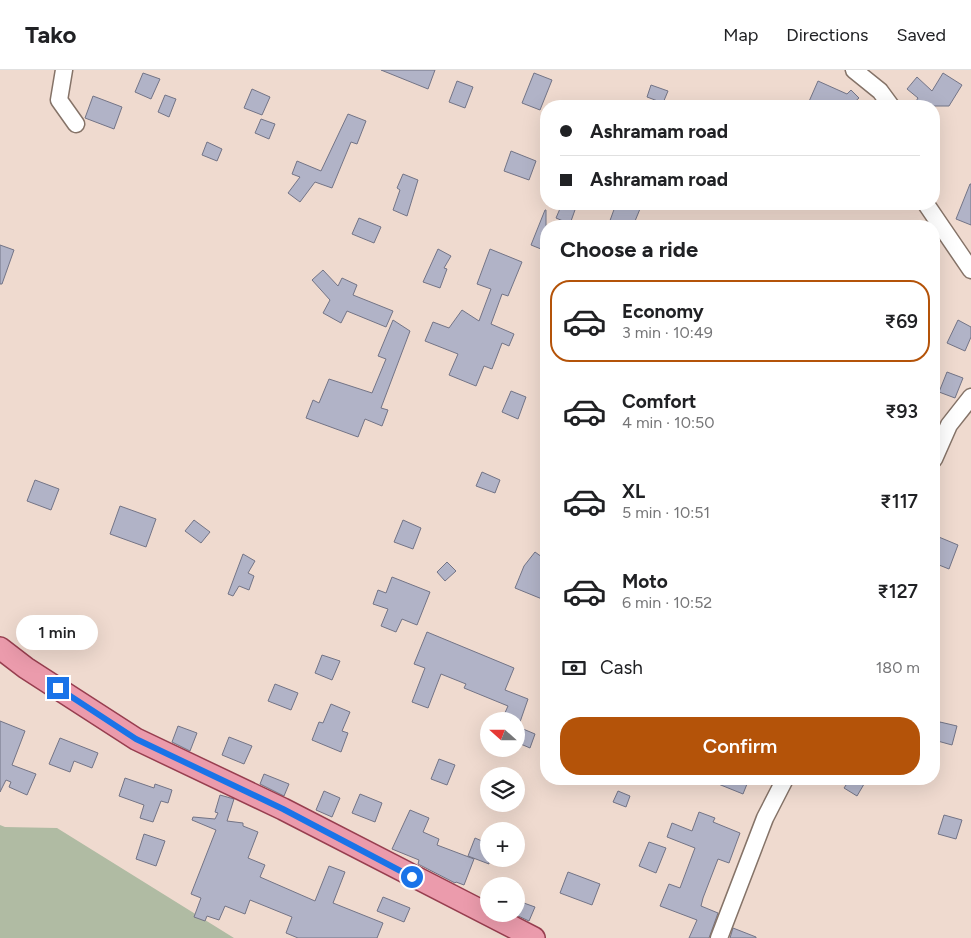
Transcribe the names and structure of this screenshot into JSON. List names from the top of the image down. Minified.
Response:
{"north":"left","page":{"header":"Tako","nav":["Map","Directions","Saved"],"banner":["Ashramam road","Ashramam road"],"heading":"Choose a ride","list":[{"name":"Economy","note":"3 min · 10:49","value":"₹69"},{"name":"Comfort","note":"4 min · 10:50","value":"₹93"},{"name":"XL","note":"5 min · 10:51","value":"₹117"},{"name":"Moto","note":"6 min · 10:52","value":"₹127"}],"bubble":"1 min","pay":["Cash","180 m"],"buttons":"Confirm","map_buttons":["+","−"]}}
